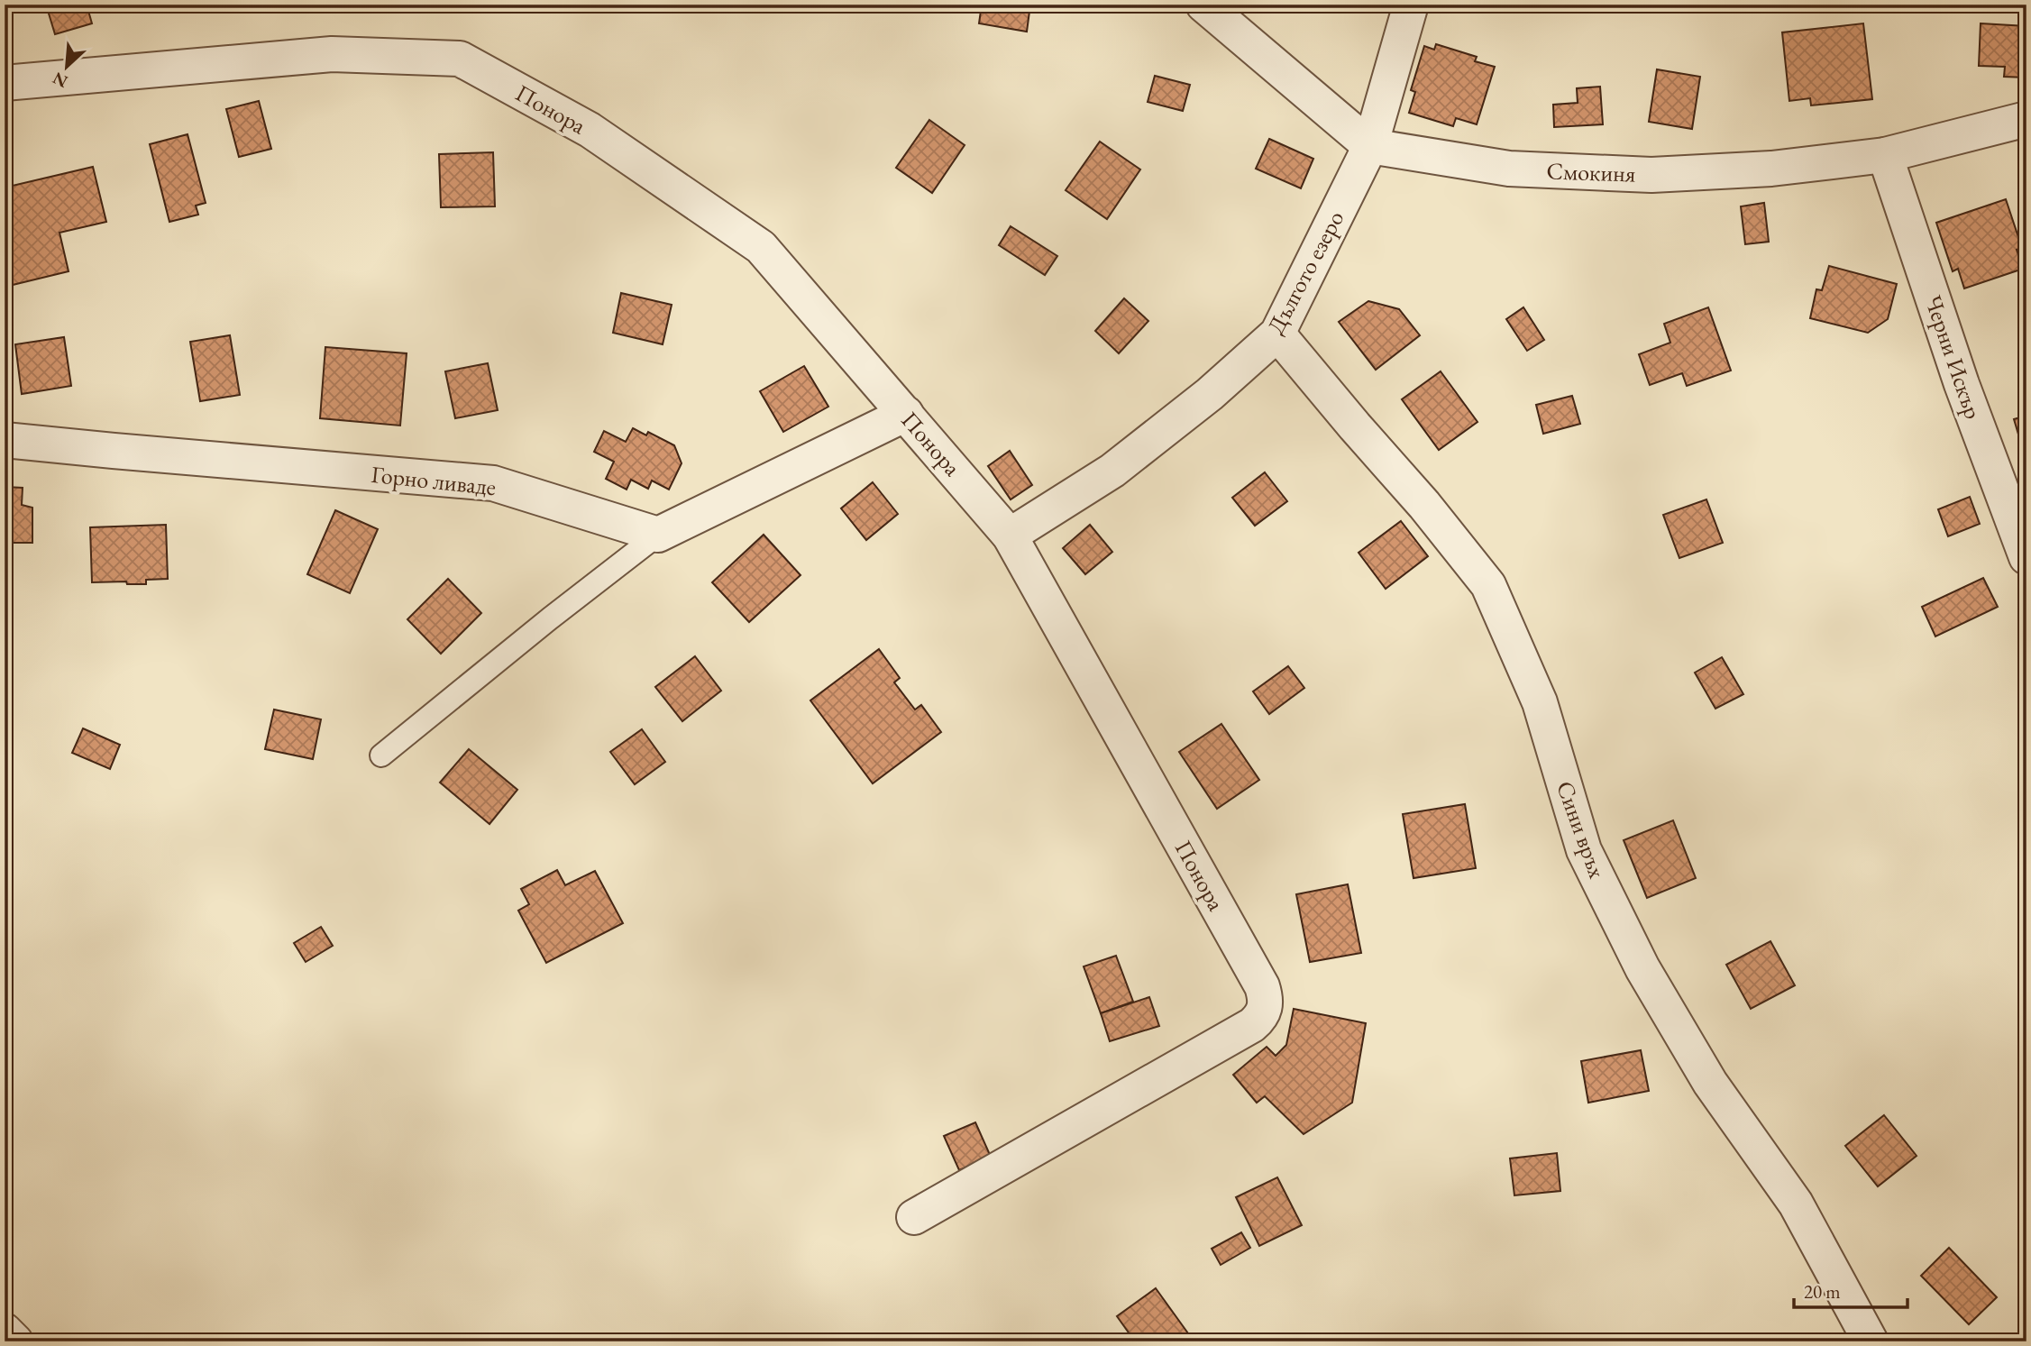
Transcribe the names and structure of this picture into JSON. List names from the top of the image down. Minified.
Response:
{"streets":{"street":["Понора","Смокиня","Дългото езеро","Черни Искър","Горно ливаде","Сини връх"]},"crossings":[["Понора","Дългото езеро"],["Смокиня","Дългото езеро"],["Смокиня","Черни Искър"],["Дългото езеро","Сини връх"]],"scale_bar":"20 m","north":"bottom left"}
